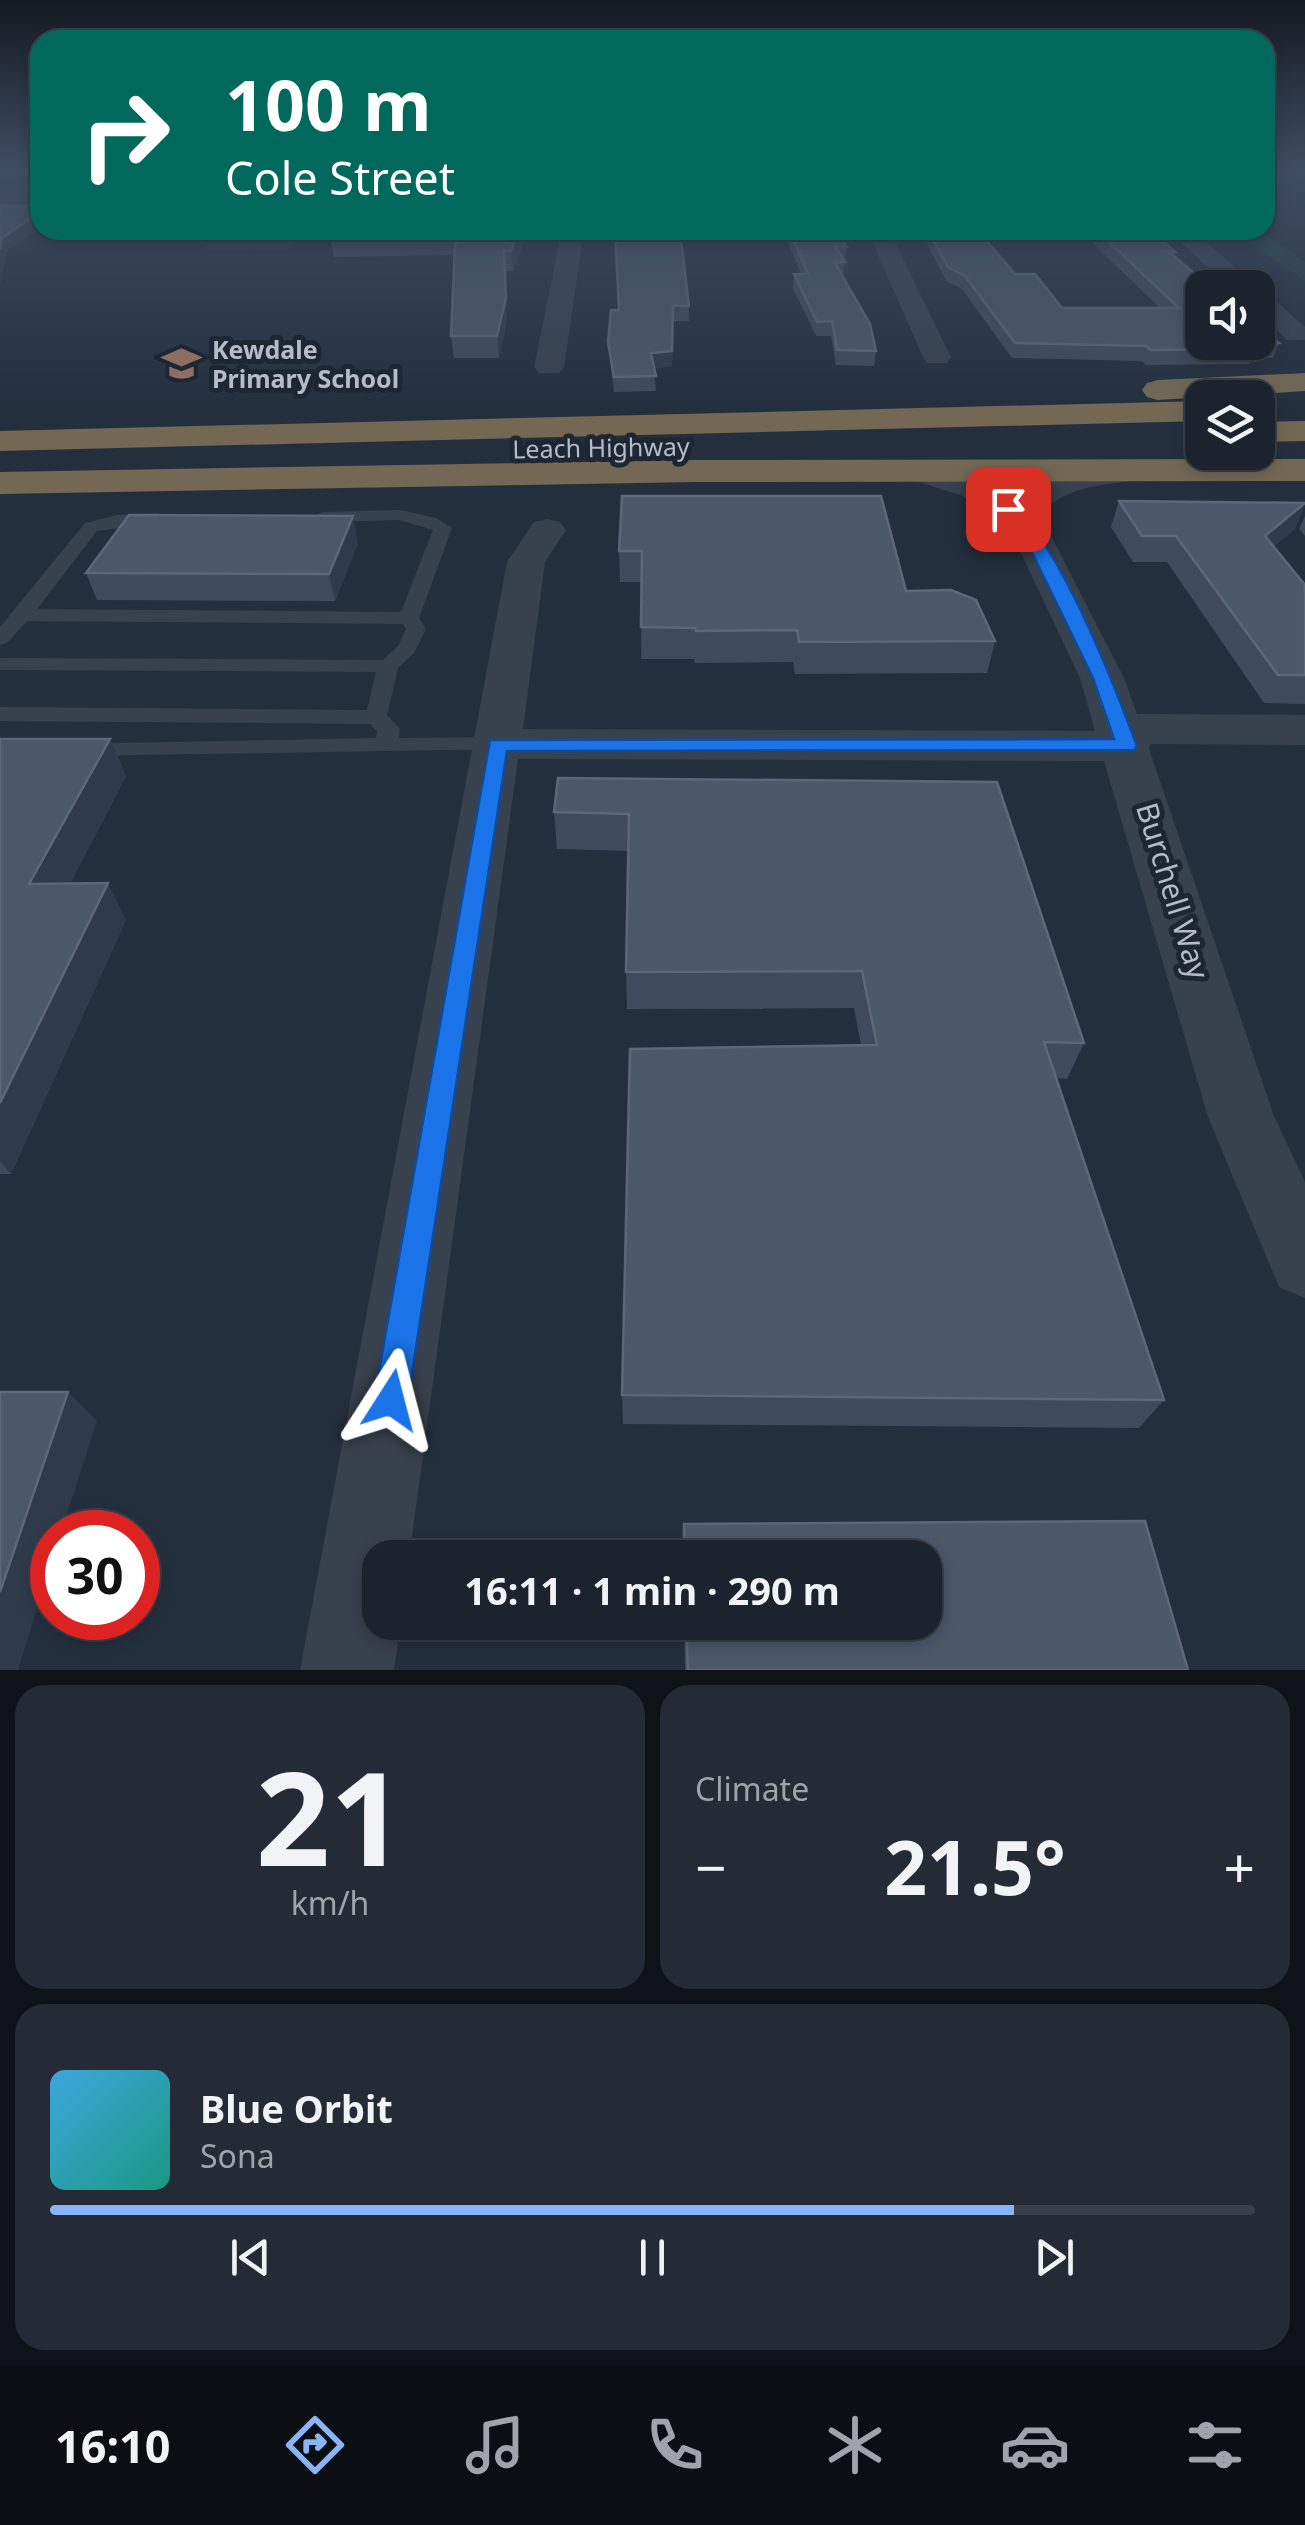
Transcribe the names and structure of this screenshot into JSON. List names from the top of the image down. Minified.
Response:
{"streets":{"highway":["Leach Highway"],"street":["Burchell Way"]},"places":{"school or university":["Kewdale Primary School"]},"page":{"turn":["100 m","Cole Street"],"limit":"30","trip":"16:11 · 1 min · 290 m","tile":[["21","km/h"],"Climate"],"heat":["−","21.5°","+"],"song":["Blue Orbit","Sona"],"tabs":"16:10"}}
